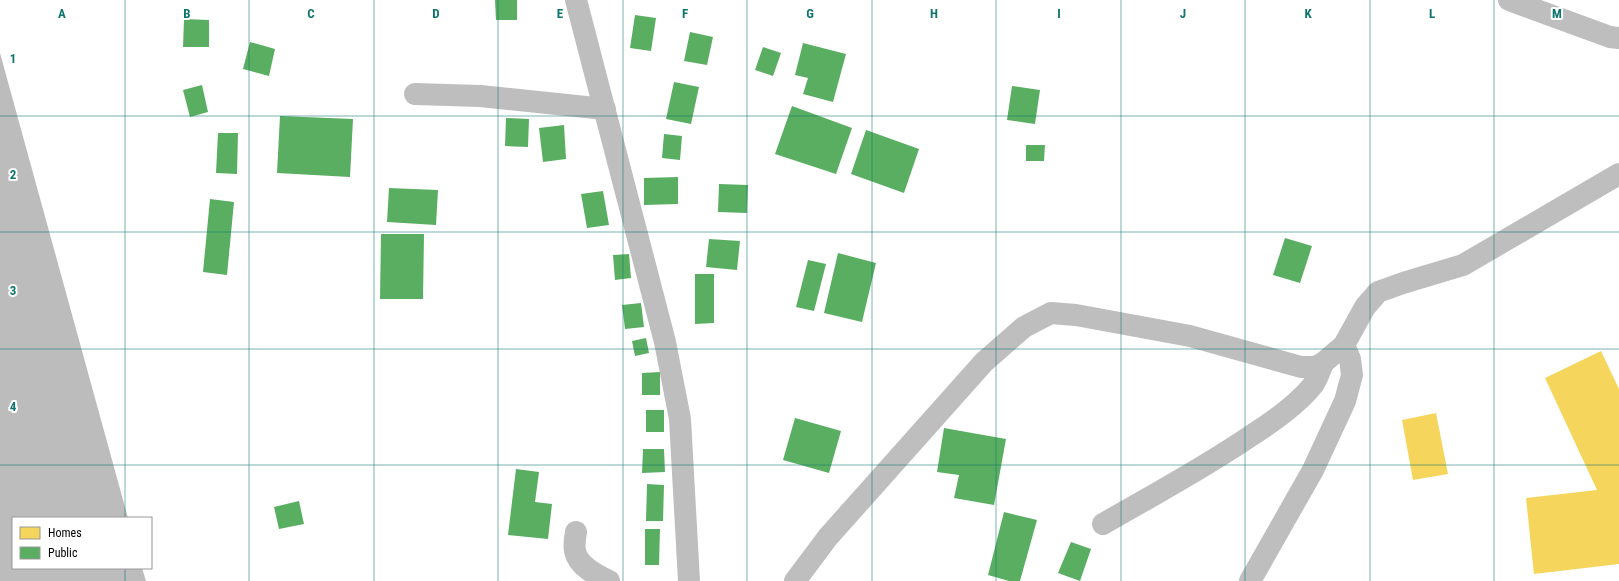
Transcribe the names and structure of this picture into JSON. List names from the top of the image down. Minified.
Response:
{"legend":["Homes","Public"],"grid":{"columns":["A","B","C","D","E","F","G","H","I","J","K","L","M"],"rows":["1","2","3","4"]}}
